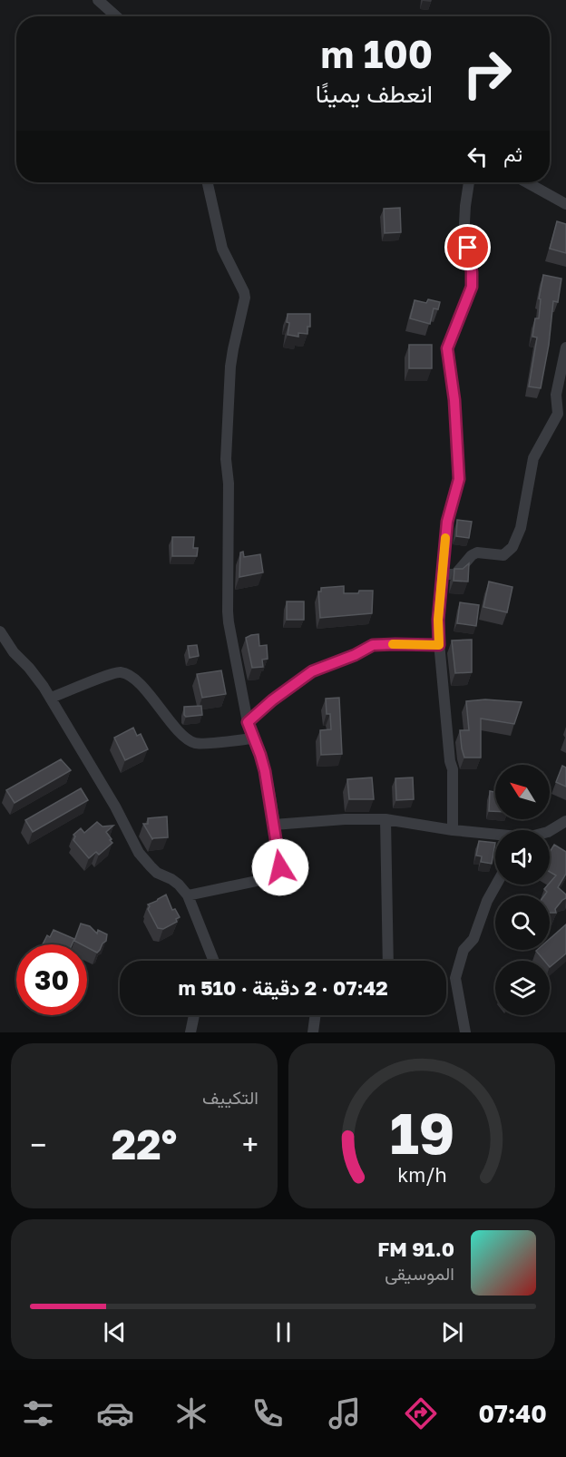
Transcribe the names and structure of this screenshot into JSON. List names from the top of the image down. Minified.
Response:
{"north":"top left","page":{"turn":["100 m","انعطف يمينًا"],"then":"ثم","limit":"30","trip":"07:42 · 2 دقيقة · 510 m","tile":"التكييف","heat":["−","22°","+"],"song":["91.0 FM","الموسيقى"],"tabs":"07:40","gauge":["19","km/h"]}}
